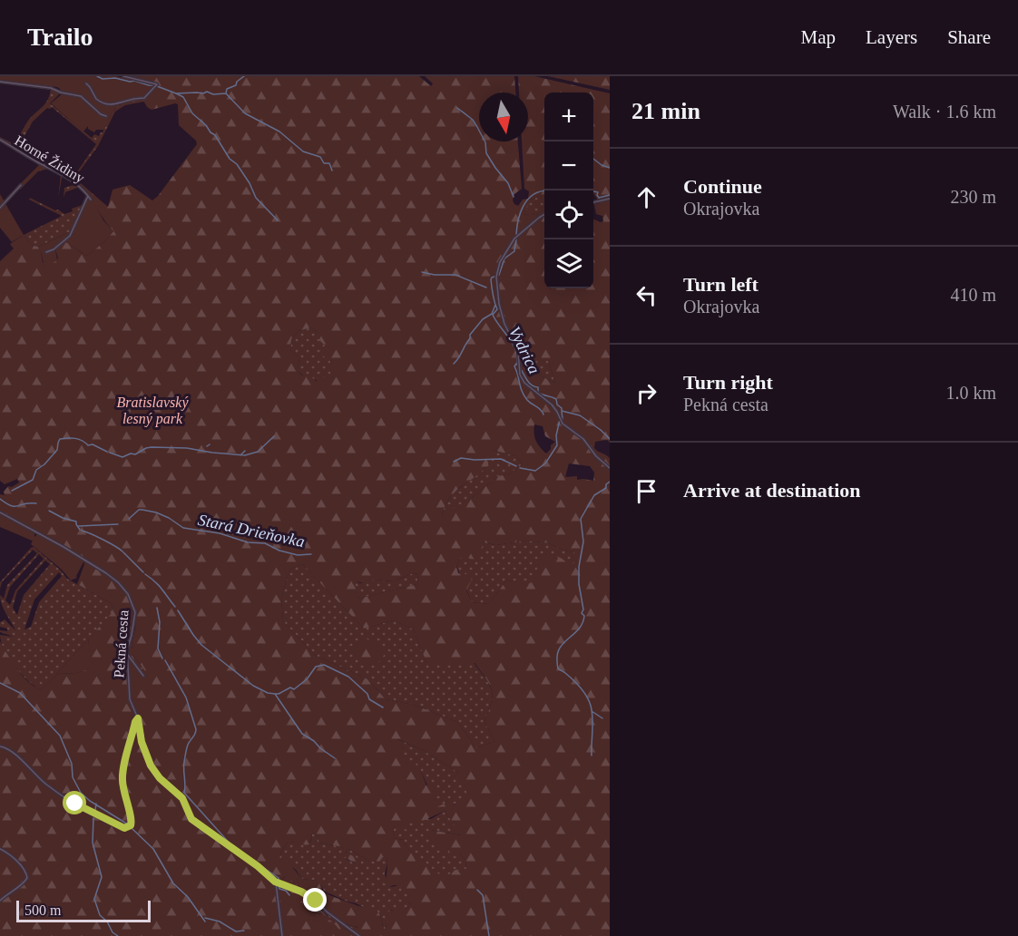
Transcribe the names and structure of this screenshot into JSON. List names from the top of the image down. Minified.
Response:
{"streets":{"street":["Horné Židiny","Pekná cesta"]},"water":["Vydrica","Stará Drieňovka"],"parks":["Bratislavský lesný park"],"scale_bar":"500 m","north":"bottom","page":{"header":"Trailo","nav":["Map","Layers","Share"],"heading":["21 min","Walk · 1.6 km"],"map_buttons":["+","−"],"list":[["Continue","Okrajovka","230 m"],["Turn left","Okrajovka","410 m"],["Turn right","Pekná cesta","1.0 km"],"Arrive at destination"],"scale":"500 m"}}
